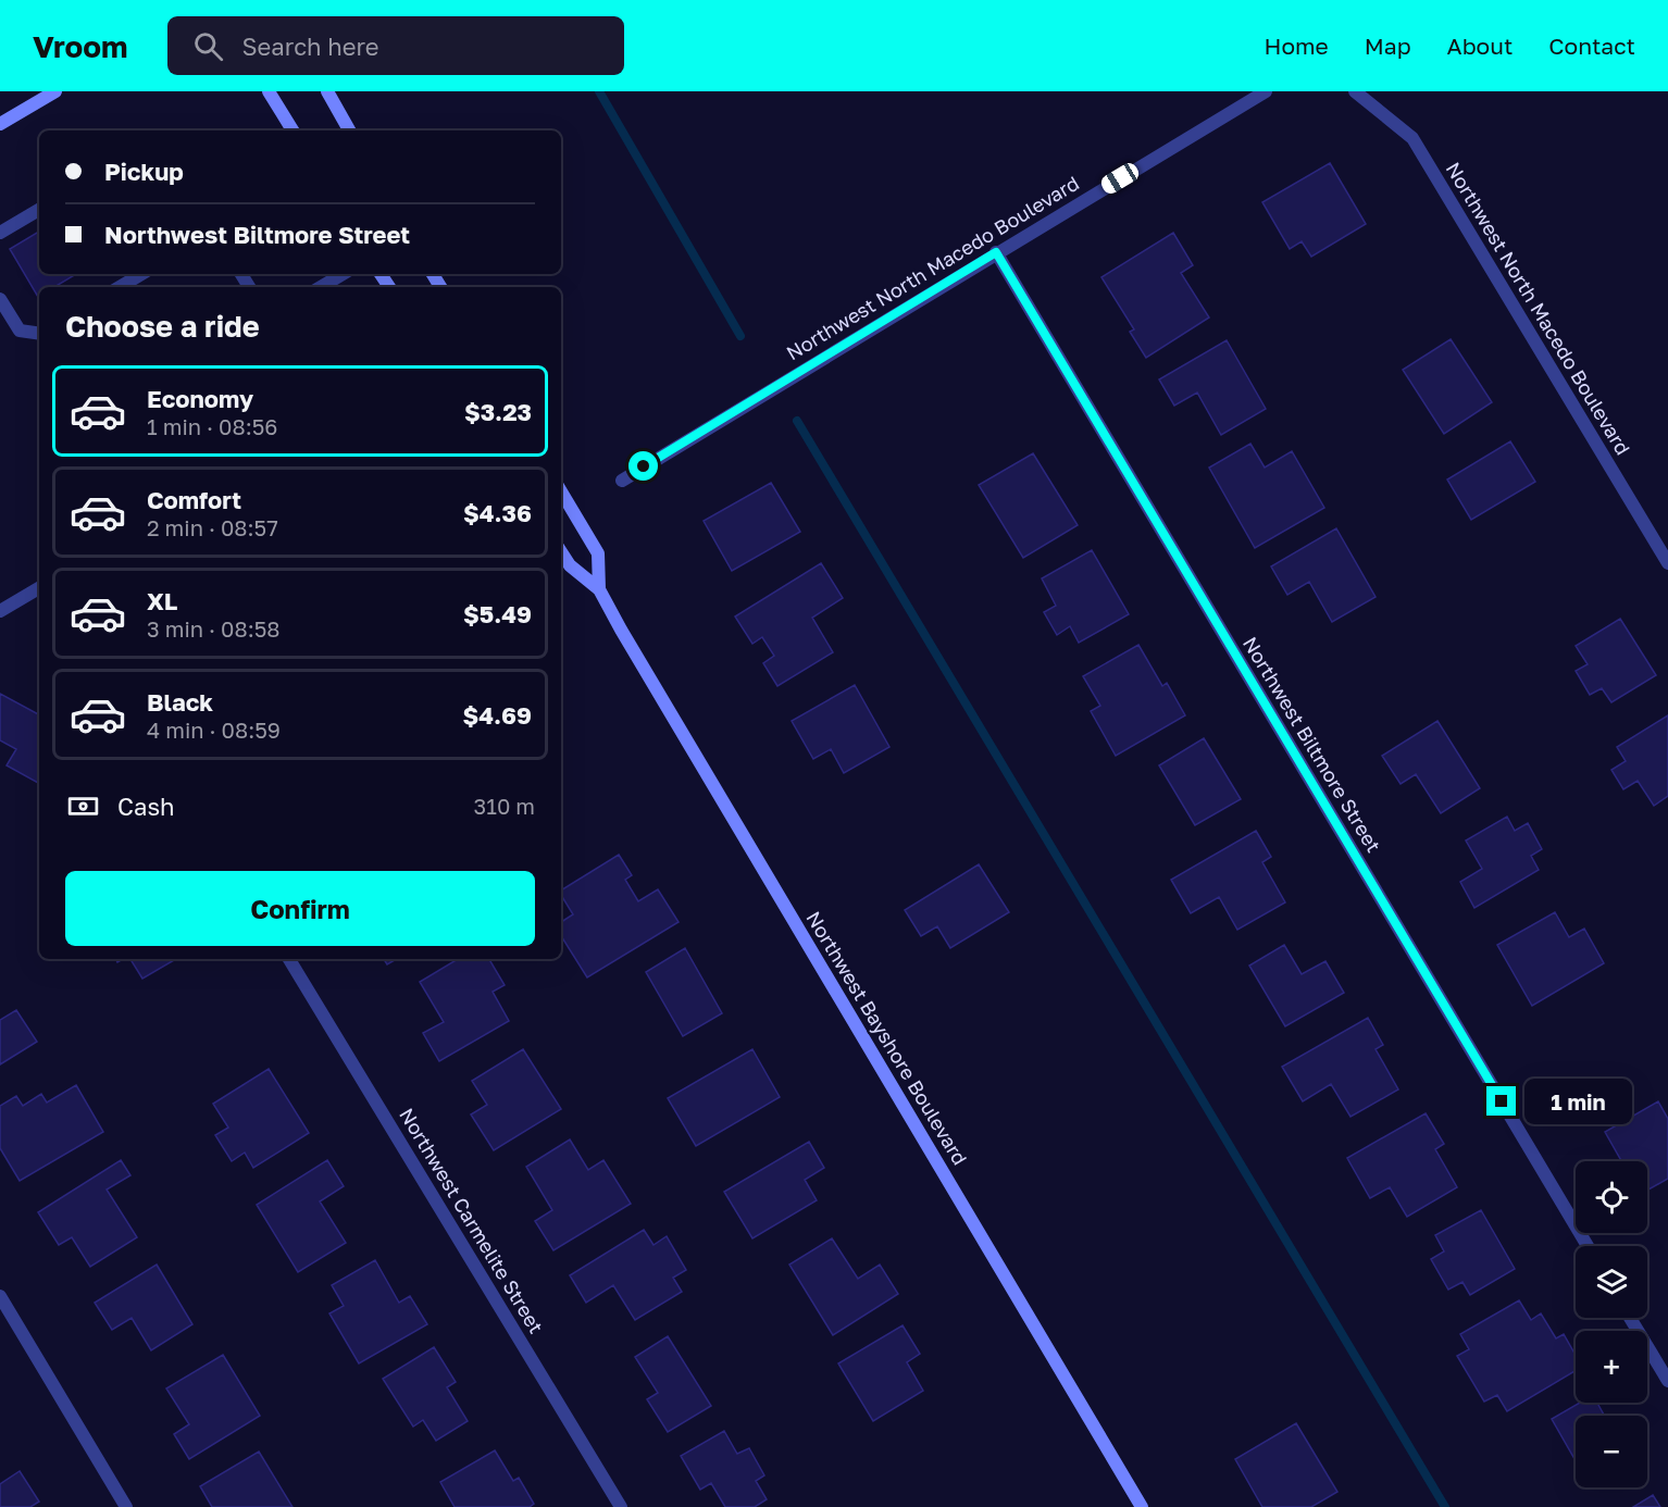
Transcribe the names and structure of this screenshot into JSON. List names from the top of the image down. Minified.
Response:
{"streets":{"main road":["Northwest Bayshore Boulevard"],"street":["Northwest North Macedo Boulevard","Northwest Biltmore Street","Northwest Carmelite Street"]},"crossings":[["Northwest North Macedo Boulevard","Northwest Biltmore Street"]],"page":{"header":"Vroom","search":"Search here","nav":["Home","Map","About","Contact"],"banner":["Pickup","Northwest Biltmore Street"],"heading":"Choose a ride","list":[{"name":"Economy","note":"1 min · 08:56","value":"$3.23"},{"name":"Comfort","note":"2 min · 08:57","value":"$4.36"},{"name":"XL","note":"3 min · 08:58","value":"$5.49"},{"name":"Black","note":"4 min · 08:59","value":"$4.69"}],"pay":["Cash","310 m"],"buttons":"Confirm","bubble":"1 min","map_buttons":["+","−"]}}
